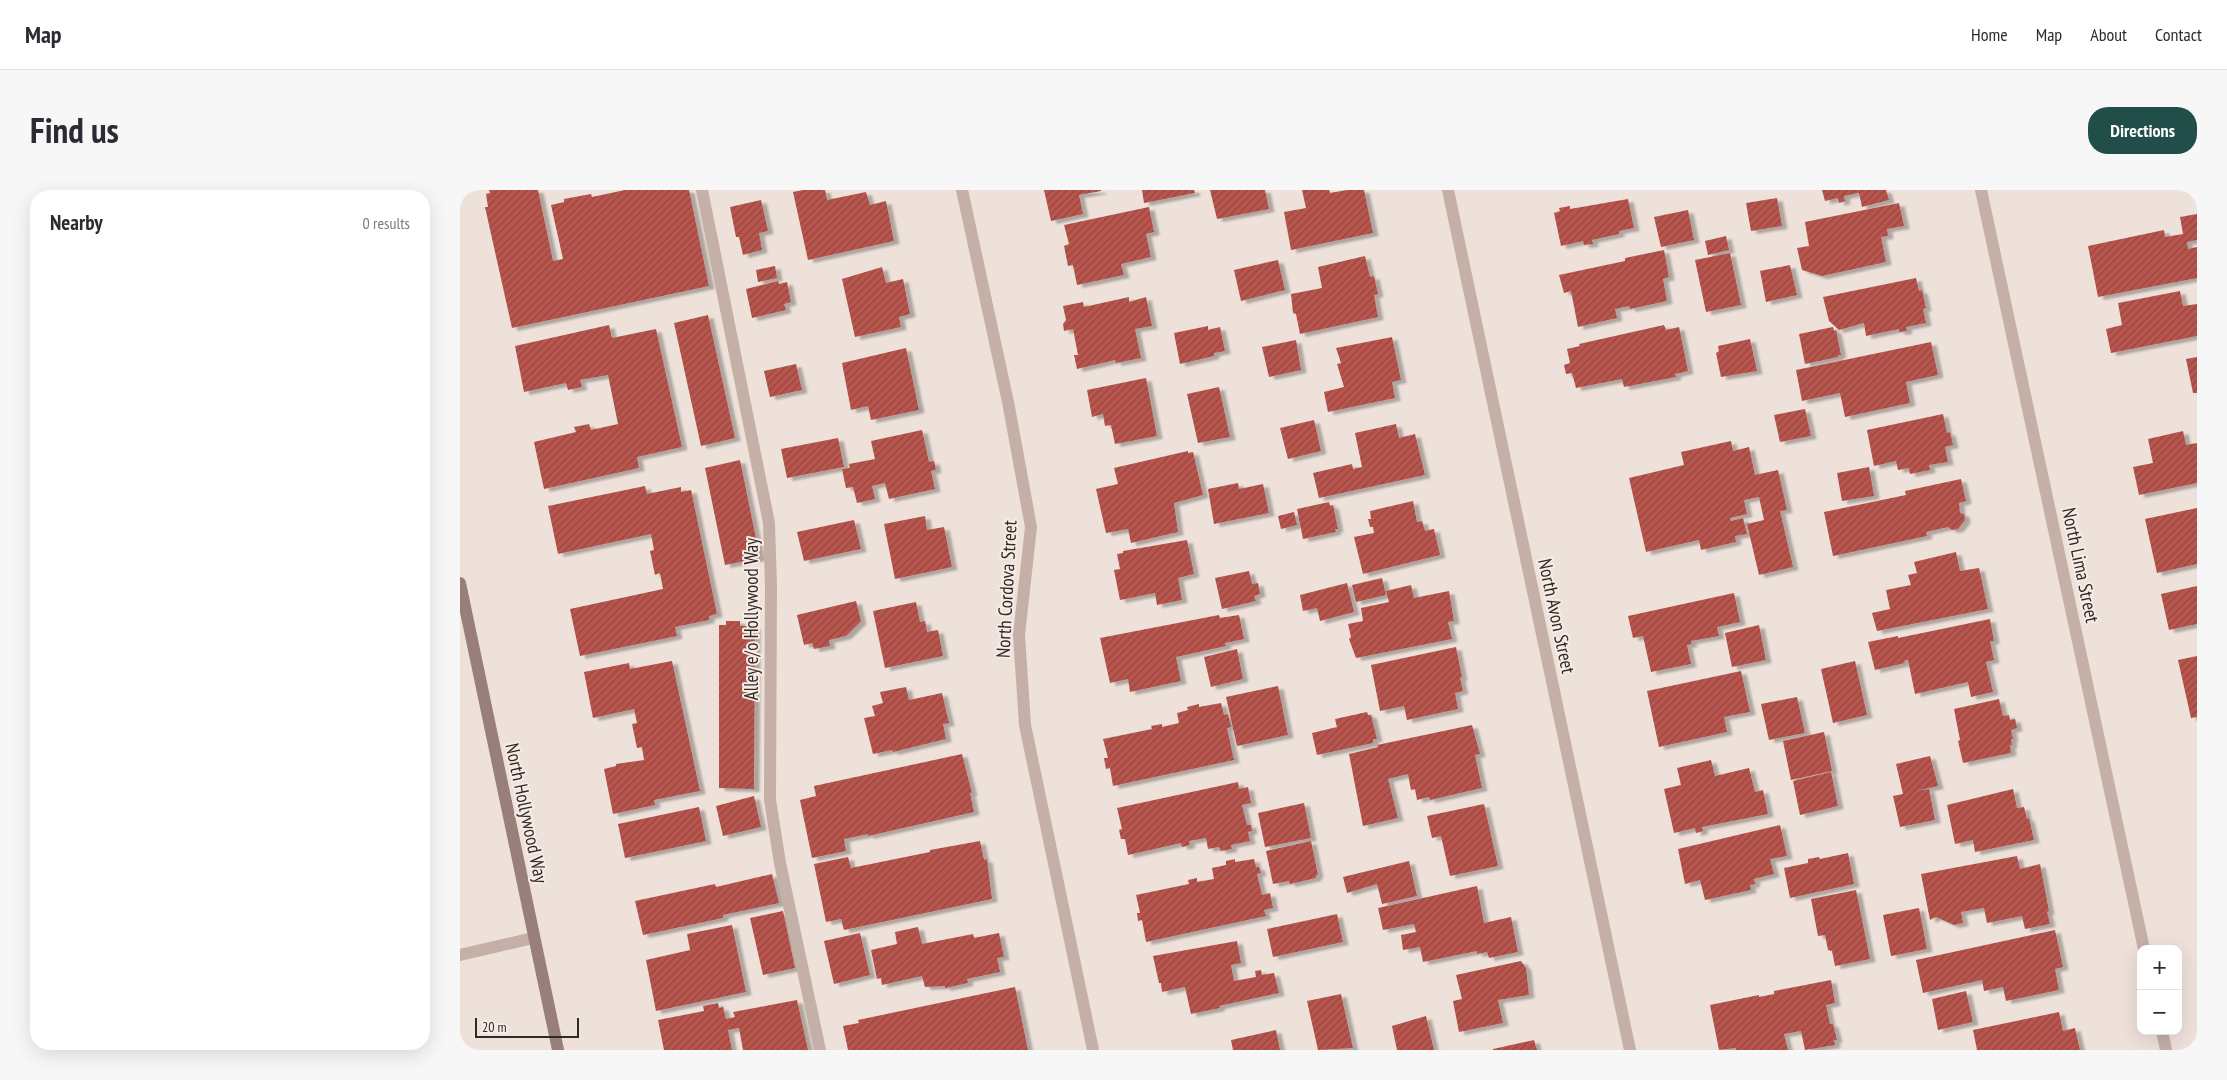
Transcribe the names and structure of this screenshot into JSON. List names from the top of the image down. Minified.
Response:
{"streets":{"main road":["North Hollywood Way"],"street":["North Lima Street","North Cordova Street","North Avon Street","Alley e/o Hollywood Way"]},"scale_bar":"20 m","page":{"header":"Map","nav":["Home","Map","About","Contact"],"title":"Find us","buttons":"Directions","heading":["Nearby","0 results"],"map_buttons":["+","−"],"scale":"20 m"}}
